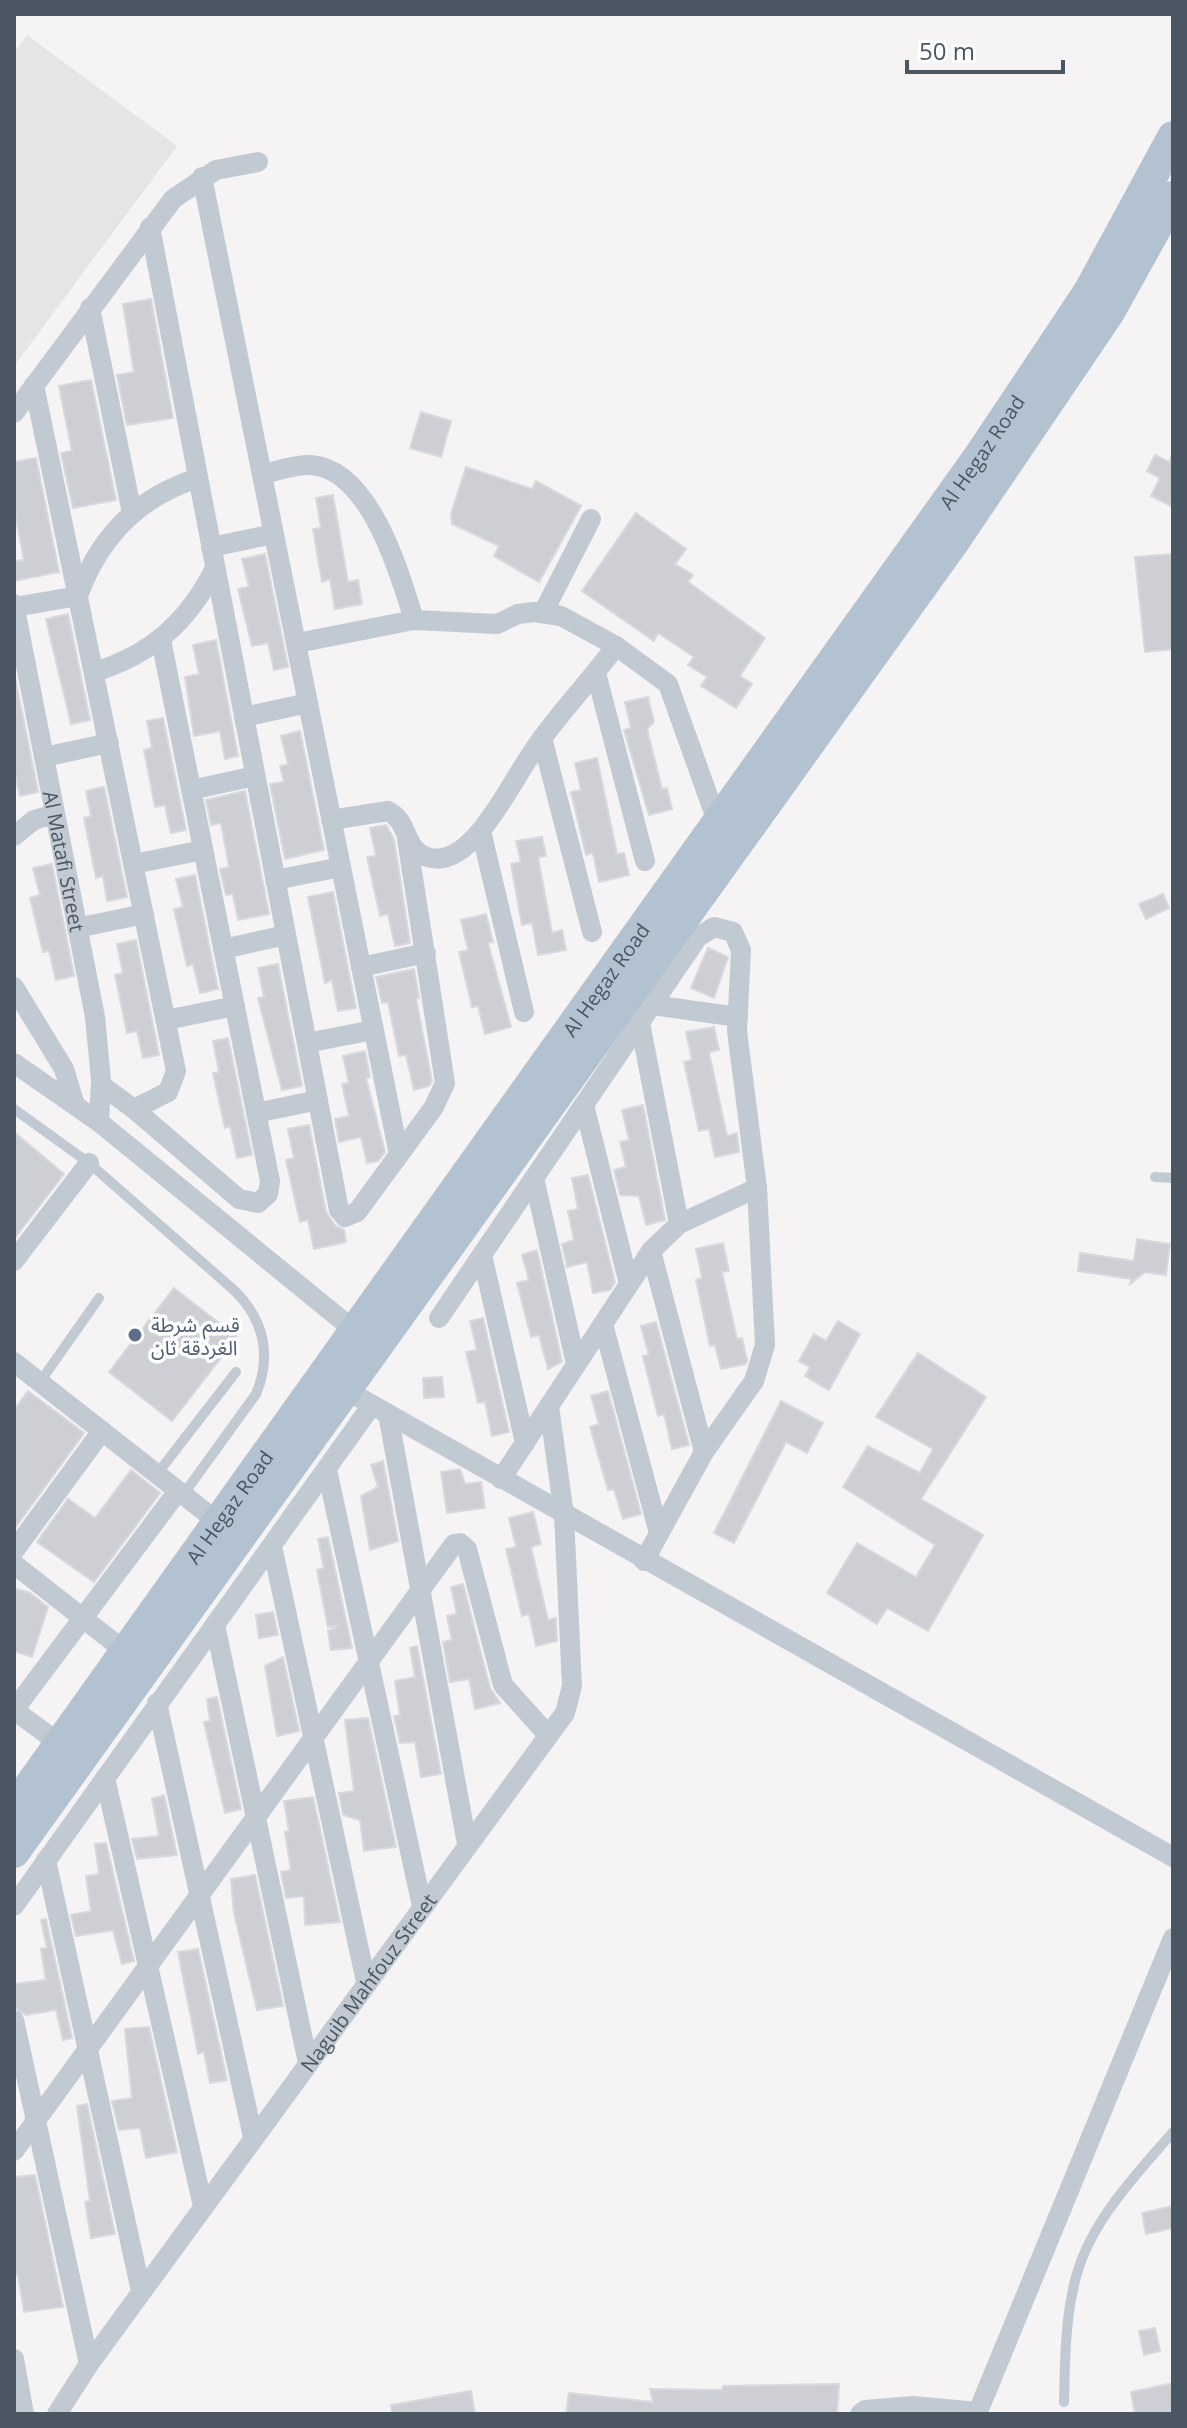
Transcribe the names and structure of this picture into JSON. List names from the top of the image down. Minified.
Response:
{"streets":{"main road":["Al Hegaz Road"],"street":["Al Matafi Street","Naguib Mahfouz Street"]},"places":["قسم شرطة الغردقة ثان"],"scale_bar":"50 m"}
